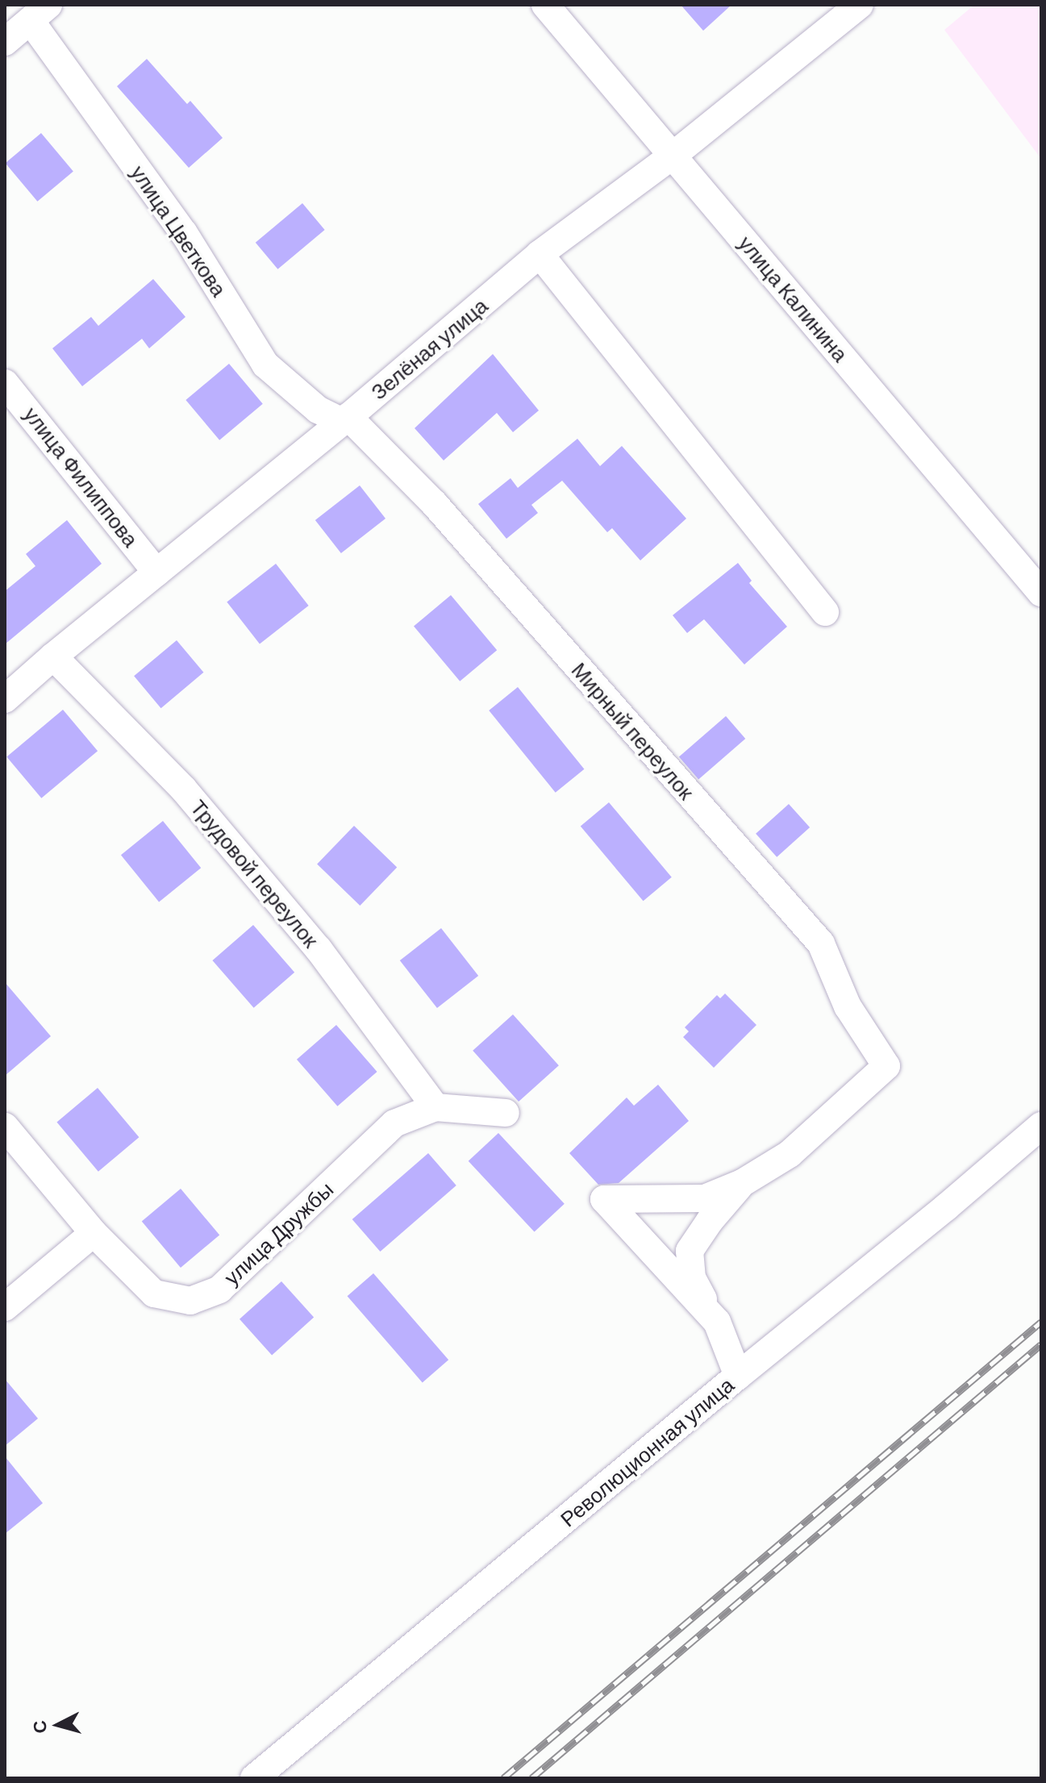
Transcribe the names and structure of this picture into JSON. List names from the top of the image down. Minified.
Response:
{"streets":{"street":["улица Цветкова","улица Калинина","Зелёная улица","улица Филиппова","Мирный переулок","Трудовой переулок","улица Дружбы","Революционная улица"]},"crossings":[["улица Цветкова","Зелёная улица"],["улица Цветкова","Мирный переулок"],["улица Калинина","Зелёная улица"],["Зелёная улица","улица Филиппова"],["Зелёная улица","Мирный переулок"],["Зелёная улица","Трудовой переулок"],["Трудовой переулок","улица Дружбы"]],"north":"left"}
